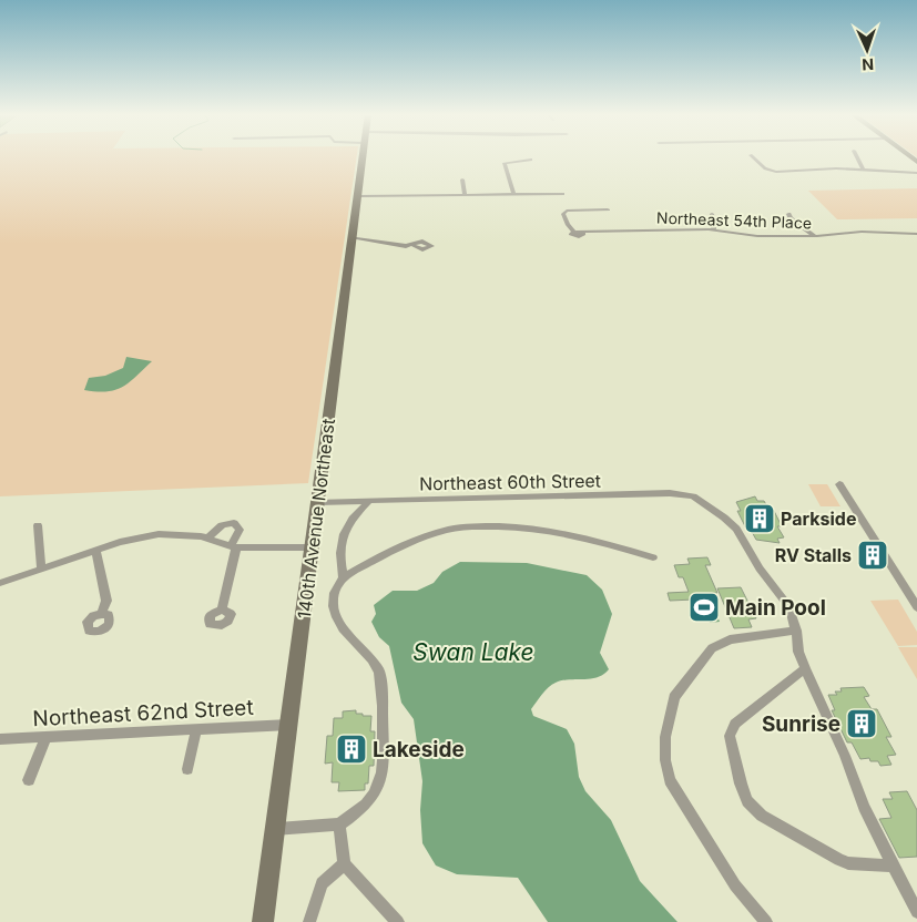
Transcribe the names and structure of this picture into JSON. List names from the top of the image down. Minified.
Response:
{"streets":{"street":["Northeast 54th Place","Northeast 60th Street","140th Avenue Northeast","Northeast 62nd Street"]},"crossings":[["Northeast 60th Street","140th Avenue Northeast"],["140th Avenue Northeast","Northeast 62nd Street"]],"water":["Swan Lake"],"places":{"building":["Parkside","RV Stalls","Sunrise","Lakeside"],"sports":["Main Pool"]},"north":"bottom"}
